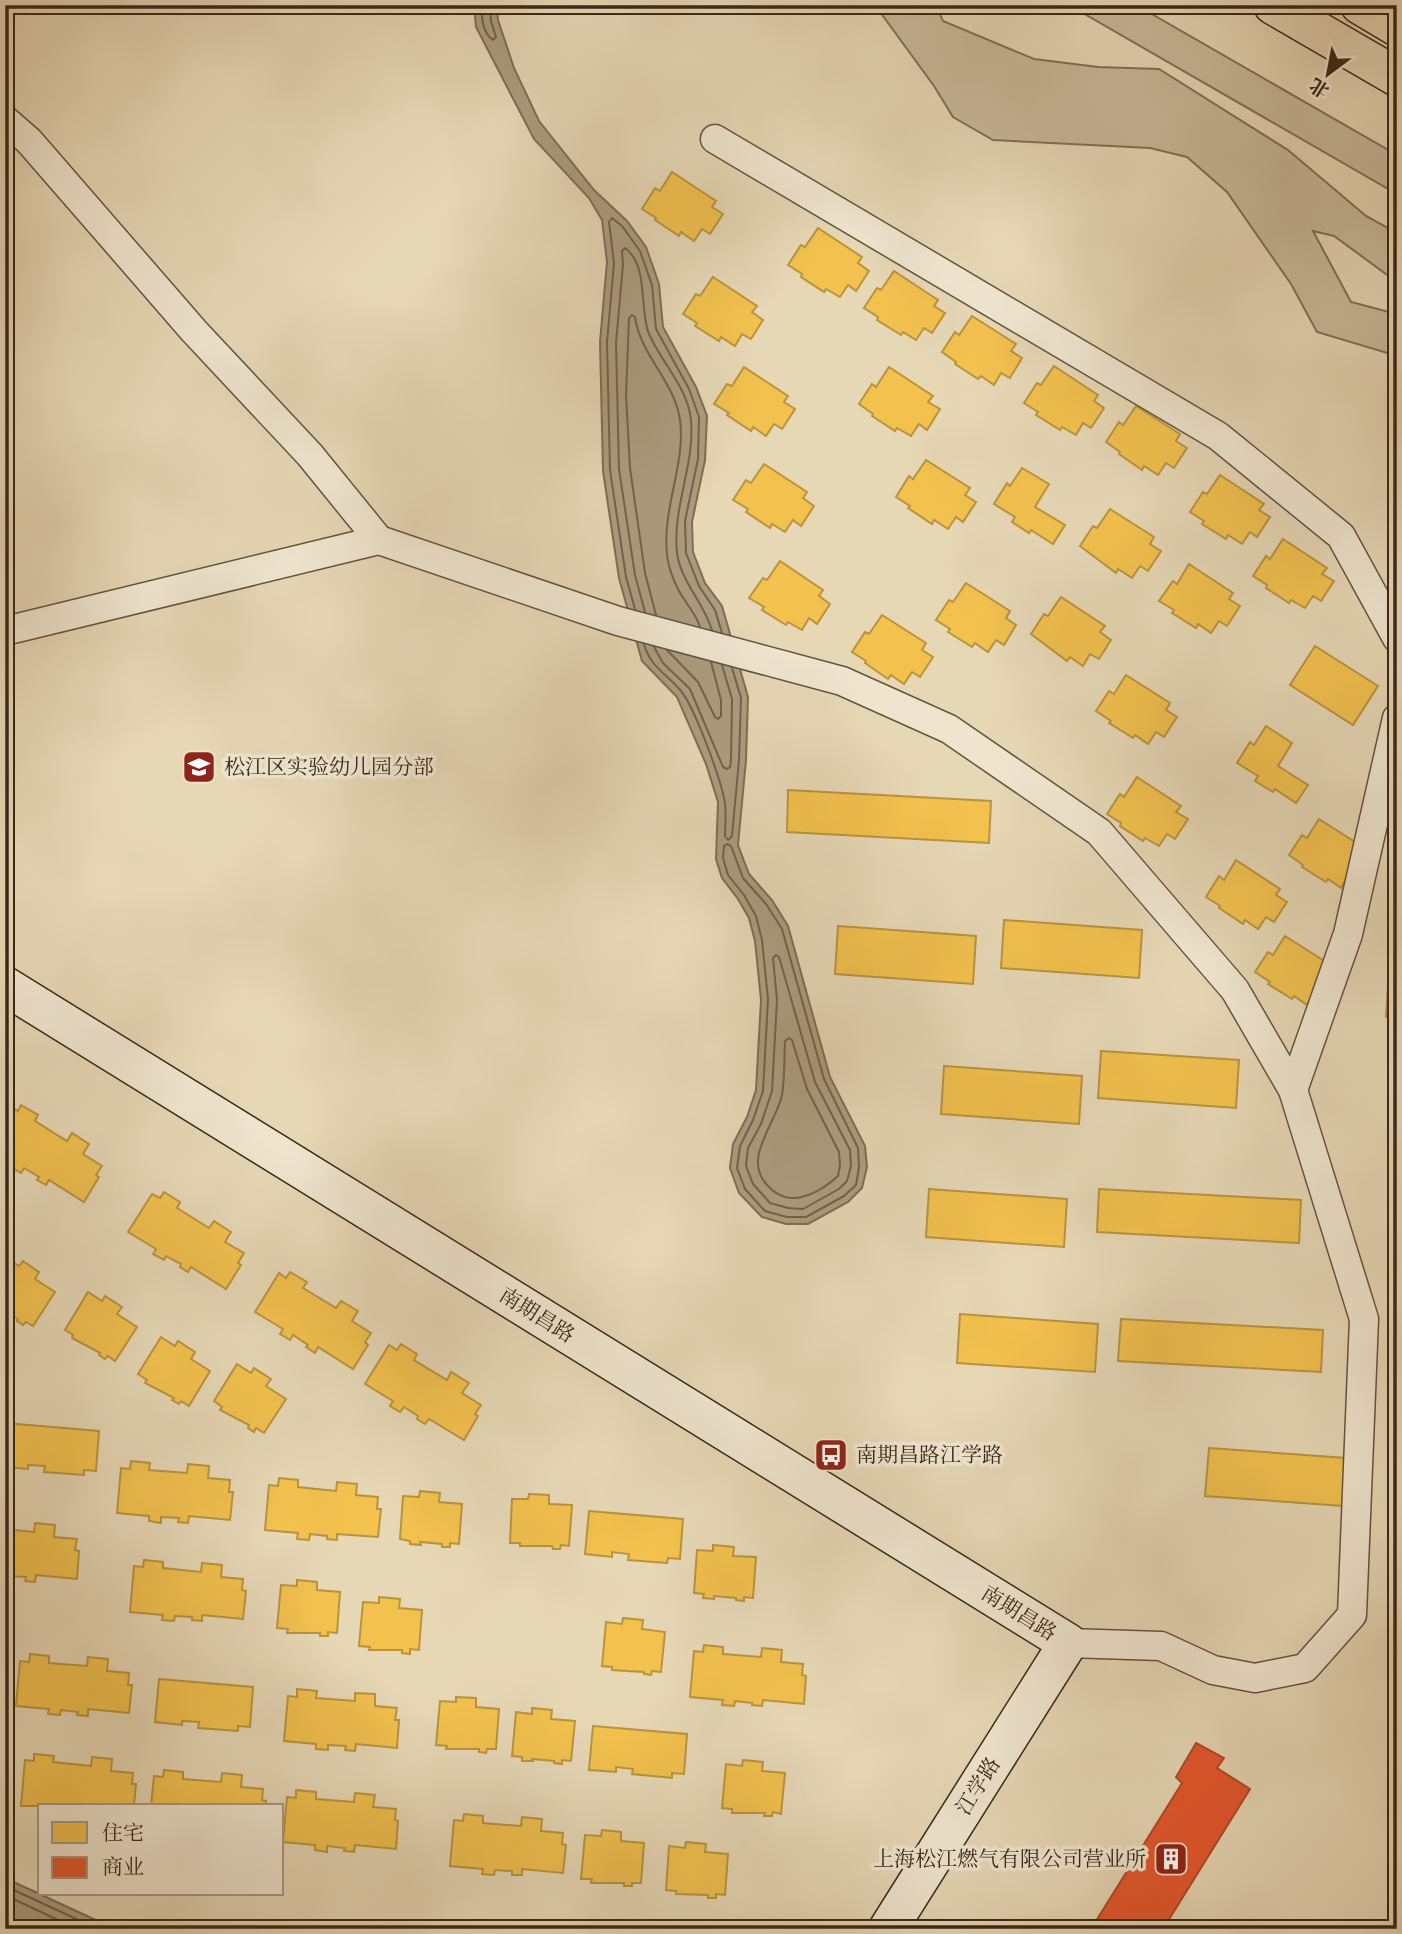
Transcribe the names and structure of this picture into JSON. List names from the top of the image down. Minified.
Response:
{"streets":{"main road":["南期昌路","江学路"]},"crossings":[["南期昌路","江学路"]],"places":{"school or university":["松江区实验幼儿园分部"],"bus stop":["南期昌路江学路"],"building":["上海松江燃气有限公司营业所"]},"legend":["住宅","商业"],"north":"bottom left"}
